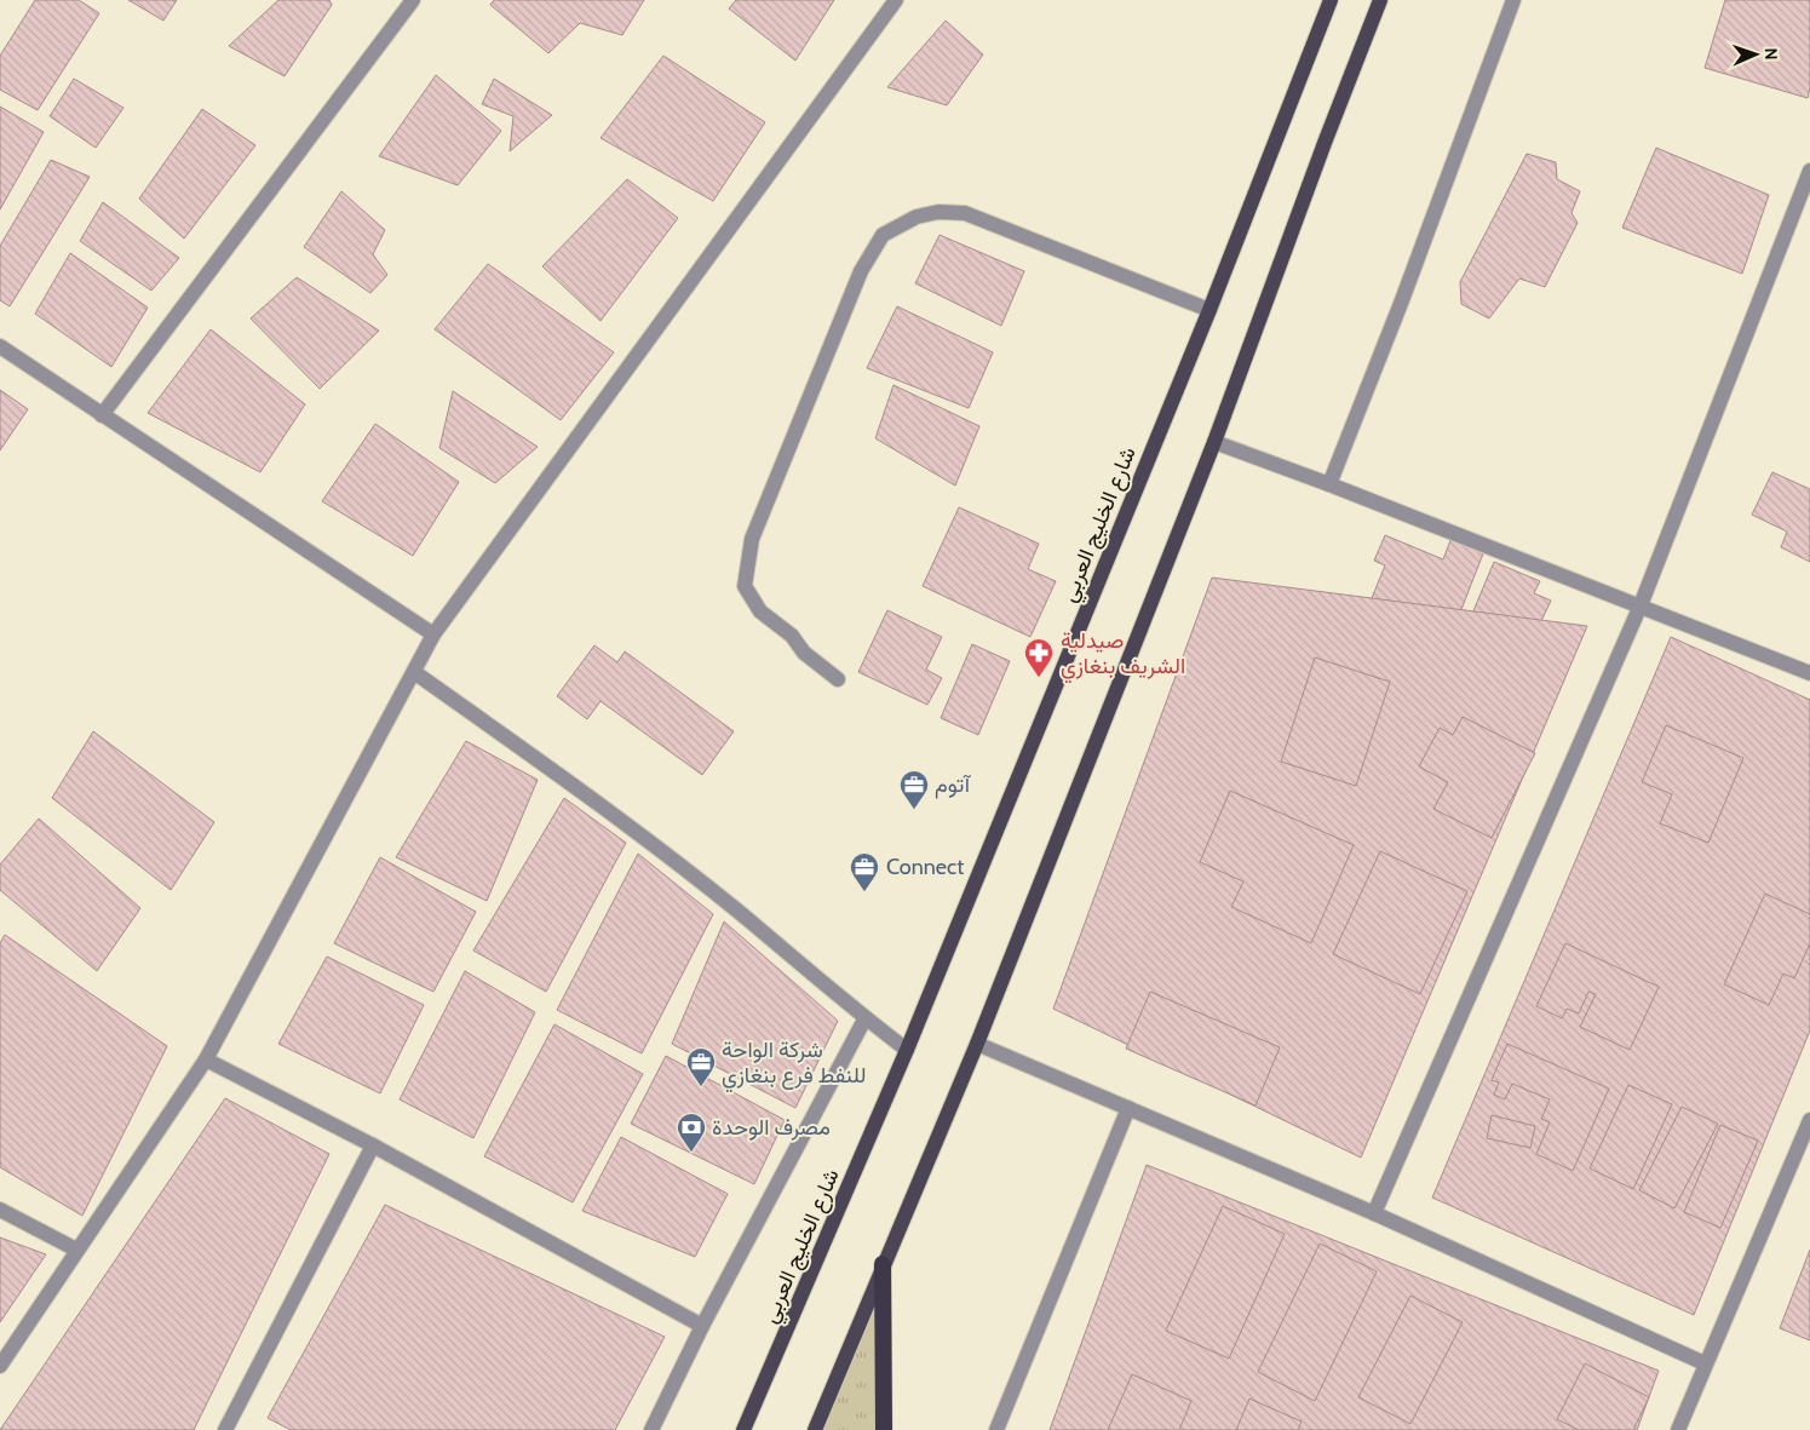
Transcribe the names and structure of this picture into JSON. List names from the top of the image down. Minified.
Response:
{"streets":{"main road":["شارع الخليج العربي"]},"places":{"pharmacy":["صيدلية الشريف بنغازي"],"office":["آتوم","Connect","شركة الواحة للنفط فرع بنغازي"],"bank":["مصرف الوحدة"]},"north":"right"}
